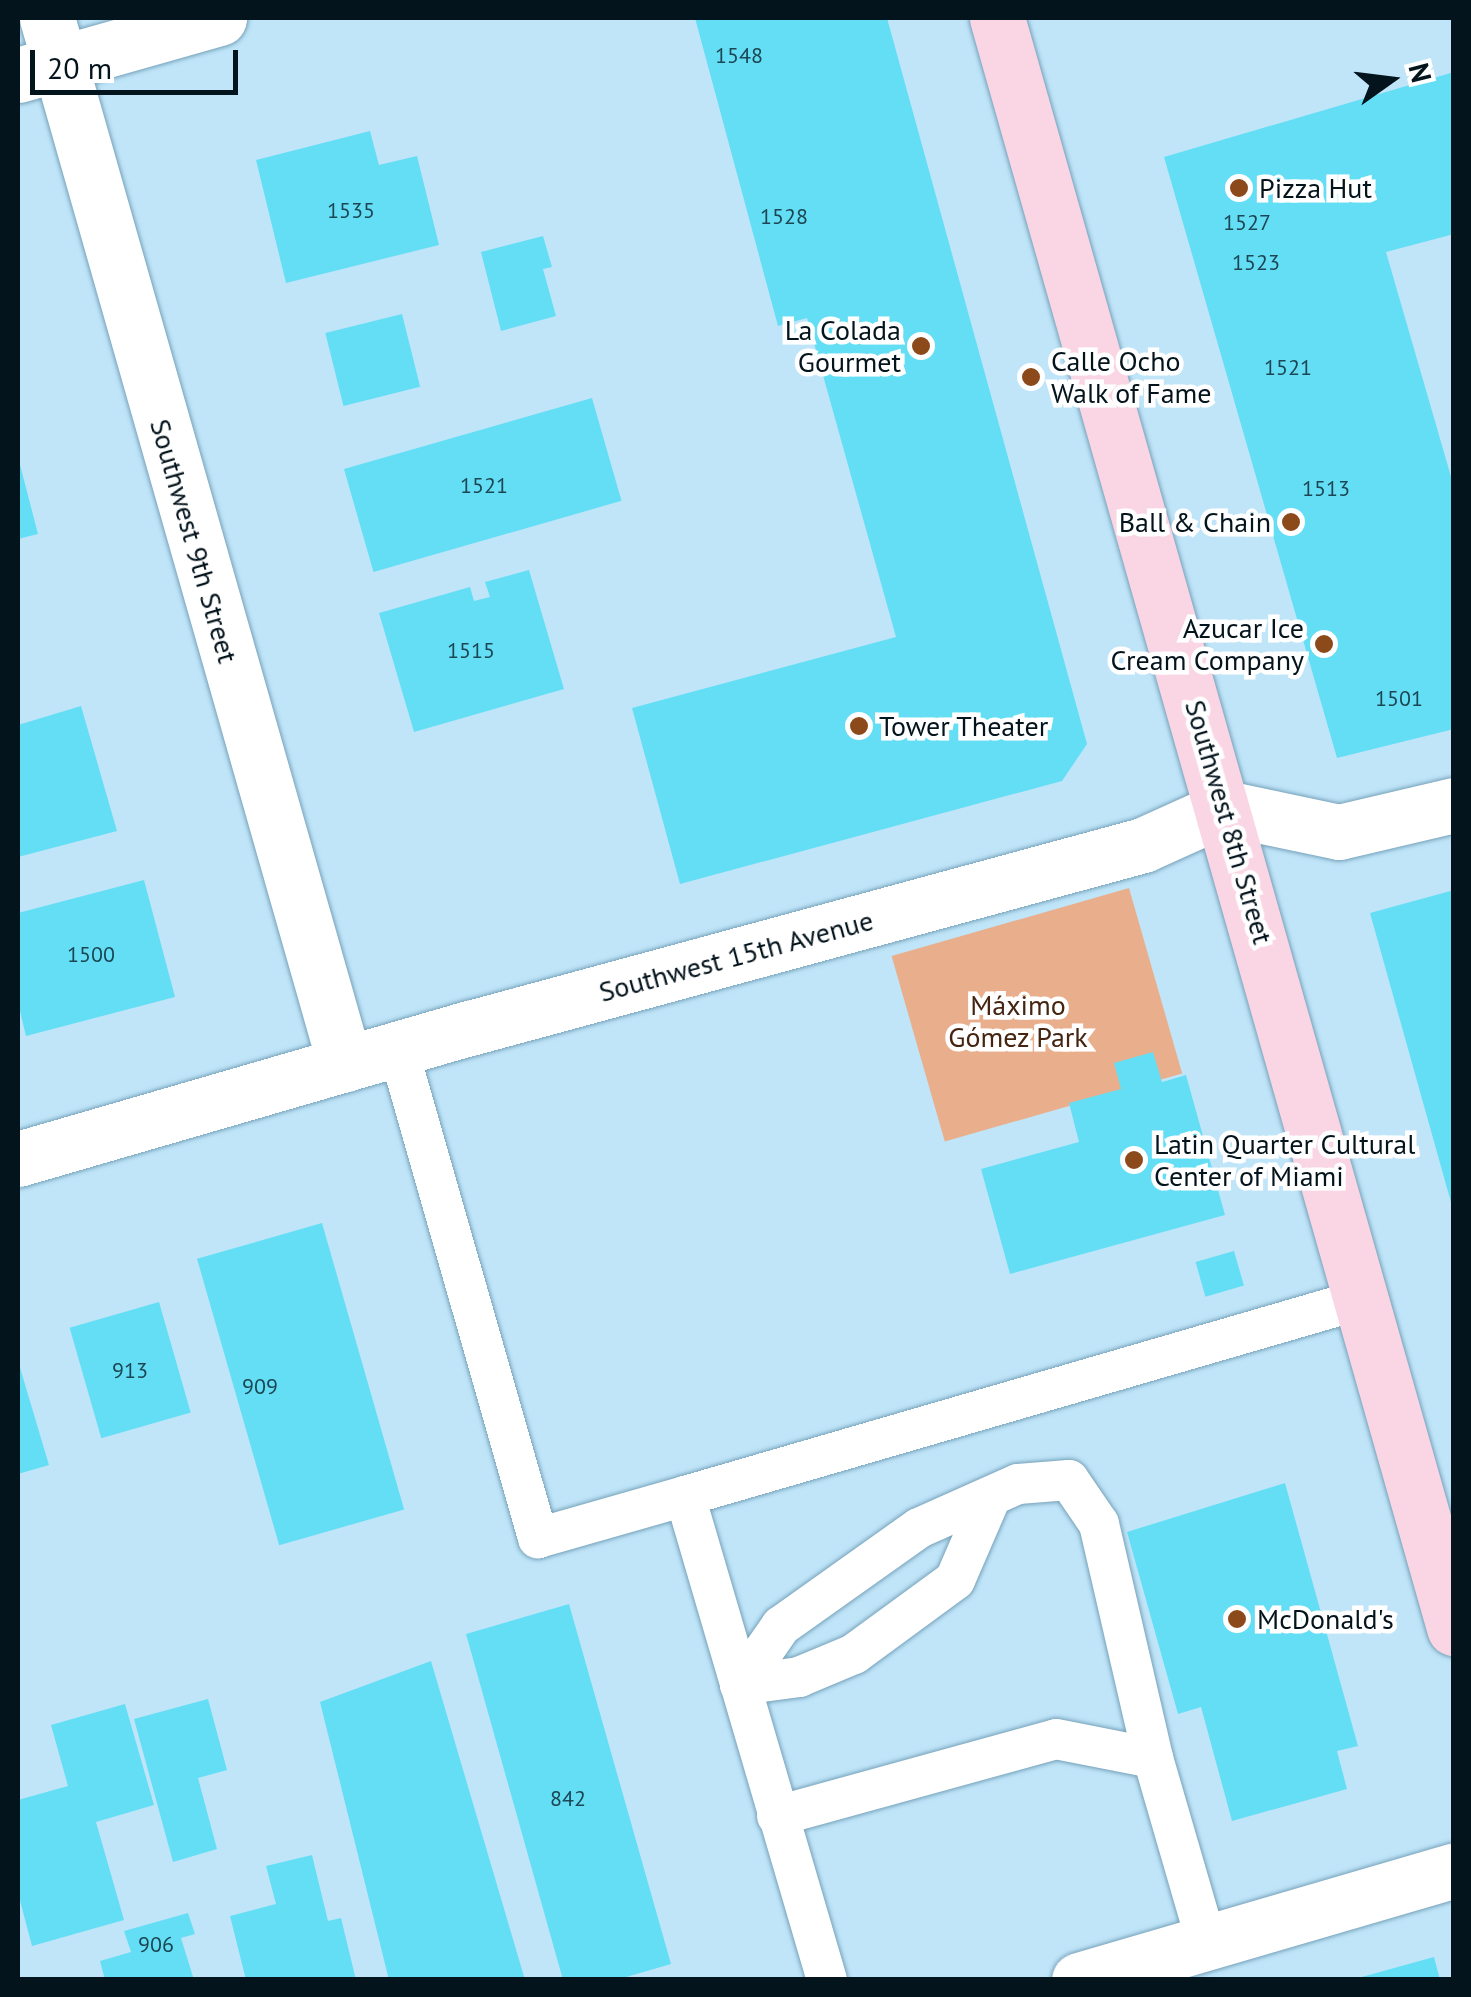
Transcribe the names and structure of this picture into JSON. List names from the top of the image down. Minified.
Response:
{"streets":{"main road":["Southwest 8th Street"],"street":["Southwest 9th Street","Southwest 15th Avenue"]},"crossings":[["Southwest 9th Street","Southwest 15th Avenue"],["Southwest 8th Street","Southwest 15th Avenue"]],"parks":["Máximo Gómez Park"],"places":["Pizza Hut","La Colada Gourmet","Calle Ocho Walk of Fame","Ball & Chain","Azucar Ice Cream Company","Tower Theater","Latin Quarter Cultural Center of Miami","McDonald's"],"house_numbers":["1548","1535","1528","1527","1523","1521","1521","1513","1515","1501","1500","913","909","842","906"],"scale_bar":"20 m","north":"right"}
